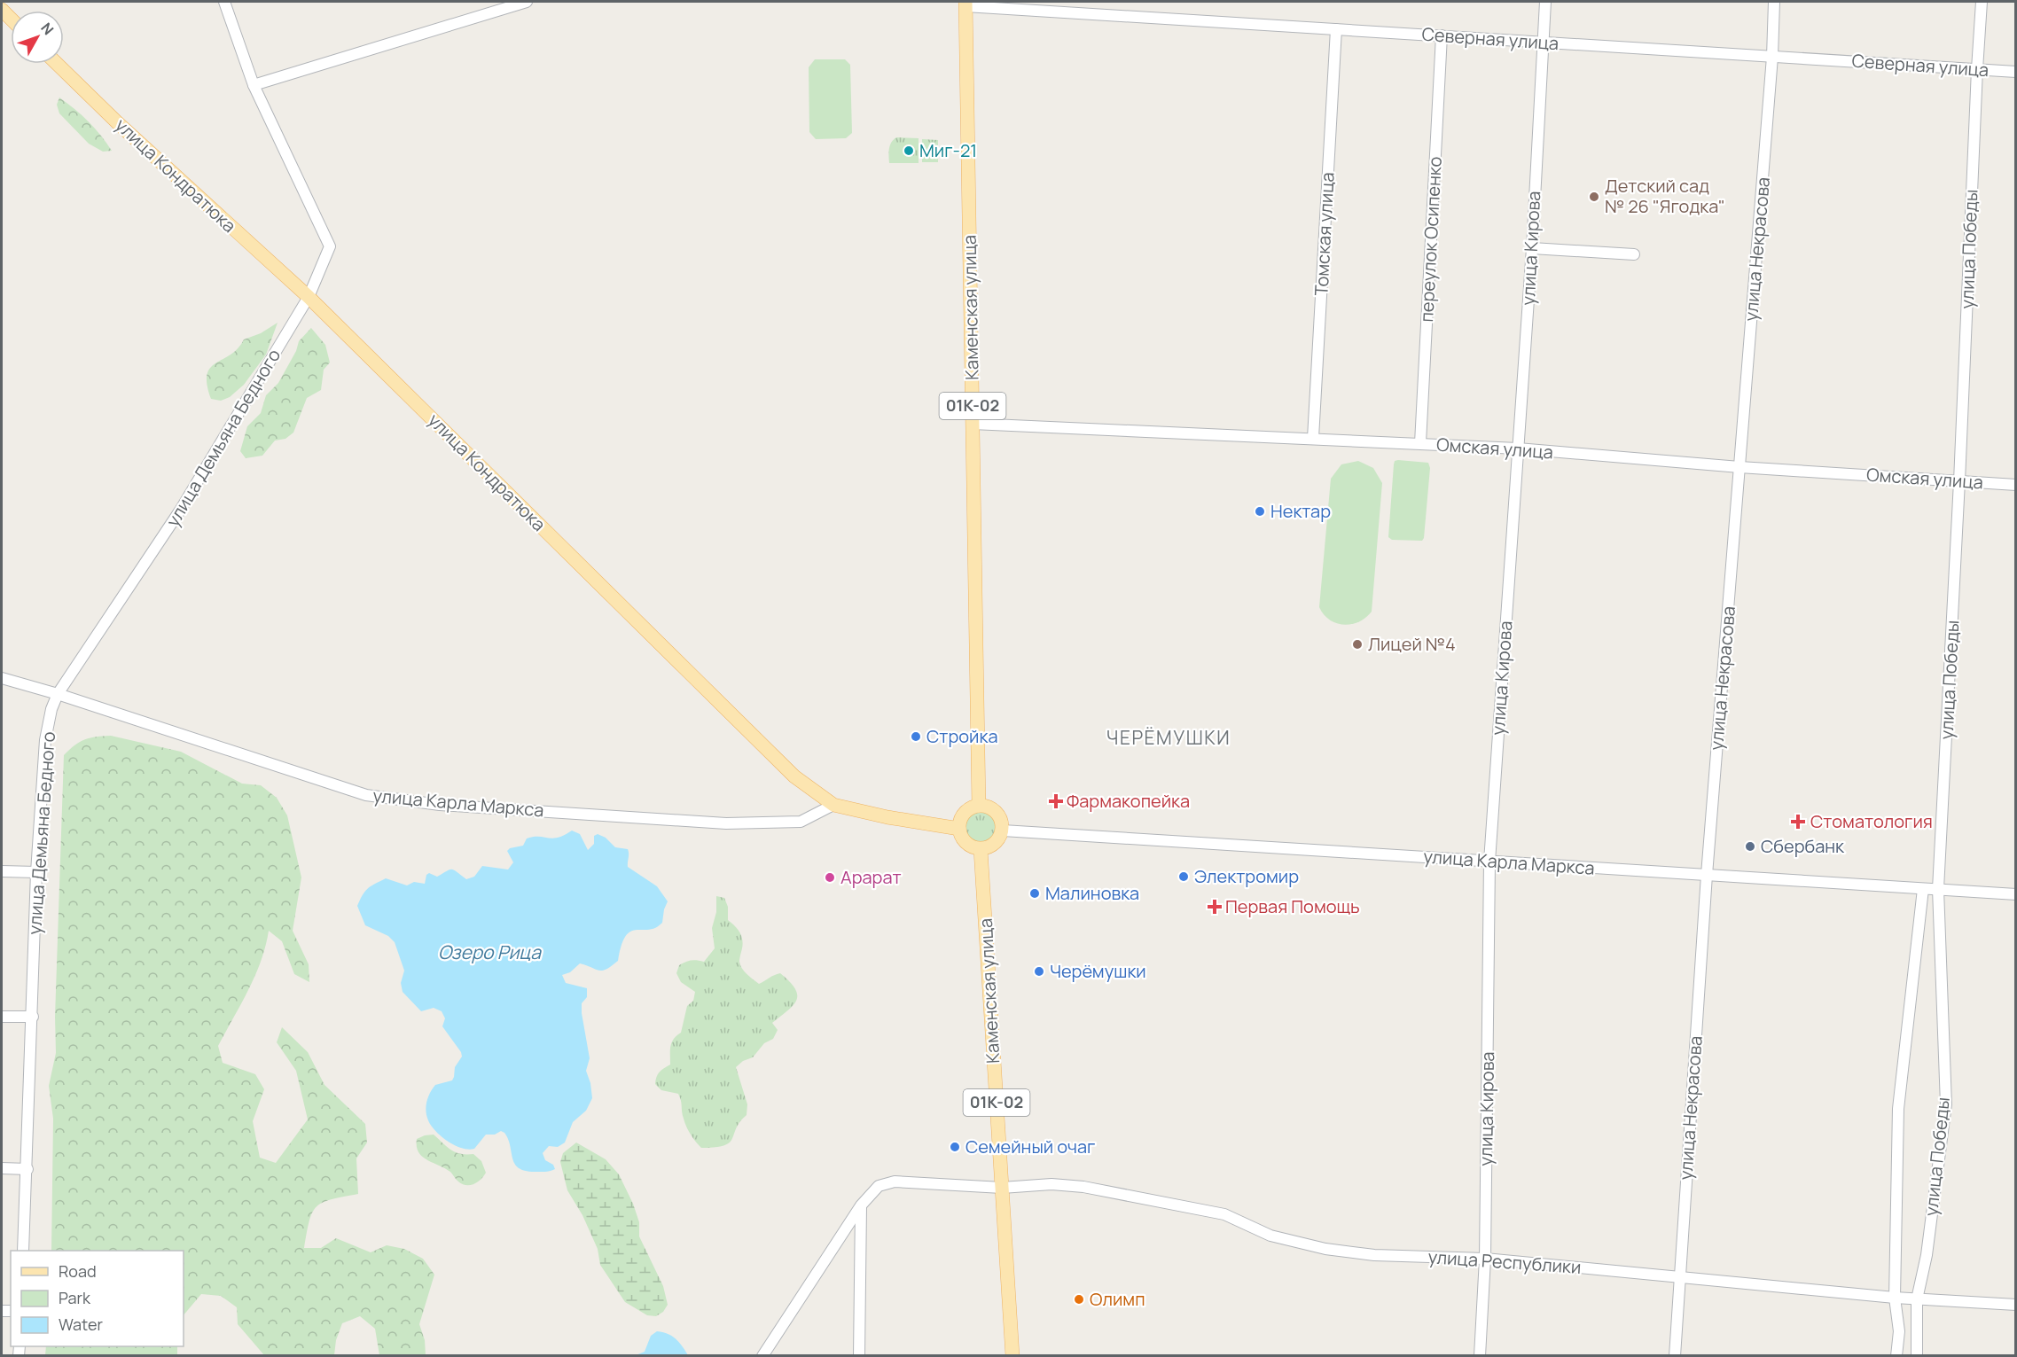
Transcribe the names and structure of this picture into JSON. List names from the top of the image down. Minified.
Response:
{"streets":{"main road":["улица Кондратюка","Каменская улица","01К-02"],"street":["Северная улица","Томская улица","переулок Осипенко","улица Кирова","улица Некрасова","улица Победы","улица Демьяна Бедного","Омская улица","улица Карла Маркса","улица Республики"]},"crossings":[["Северная улица","Томская улица"],["Северная улица","переулок Осипенко"],["Северная улица","улица Кирова"],["Северная улица","улица Некрасова"],["Северная улица","улица Победы"],["Северная улица","Каменская улица"],["улица Кондратюка","Каменская улица"],["улица Кондратюка","улица Демьяна Бедного"],["улица Кондратюка","улица Карла Маркса"],["Томская улица","Омская улица"],["переулок Осипенко","Омская улица"],["улица Кирова","Омская улица"],["улица Кирова","улица Карла Маркса"],["улица Кирова","улица Республики"],["улица Некрасова","Омская улица"],["улица Некрасова","улица Карла Маркса"],["улица Некрасова","улица Республики"],["улица Победы","Омская улица"],["улица Победы","улица Карла Маркса"],["улица Победы","улица Республики"],["Каменская улица","Омская улица"],["Каменская улица","улица Карла Маркса"],["Каменская улица","улица Республики"],["улица Демьяна Бедного","улица Карла Маркса"]],"districts":["ЧЕРЁМУШКИ"],"water":["Озеро Рица"],"places":{"other":["Миг-21","Детский сад № 26 \"Ягодка\"","Нектар","Лицей №4","Стройка","Сбербанк","Электромир","Арарат","Малиновка","Черёмушки","Семейный очаг","Олимп"],"health":["Фармакопейка","Стоматология","Первая Помощь"]},"legend":["Road","Park","Water"],"north":"top right"}
